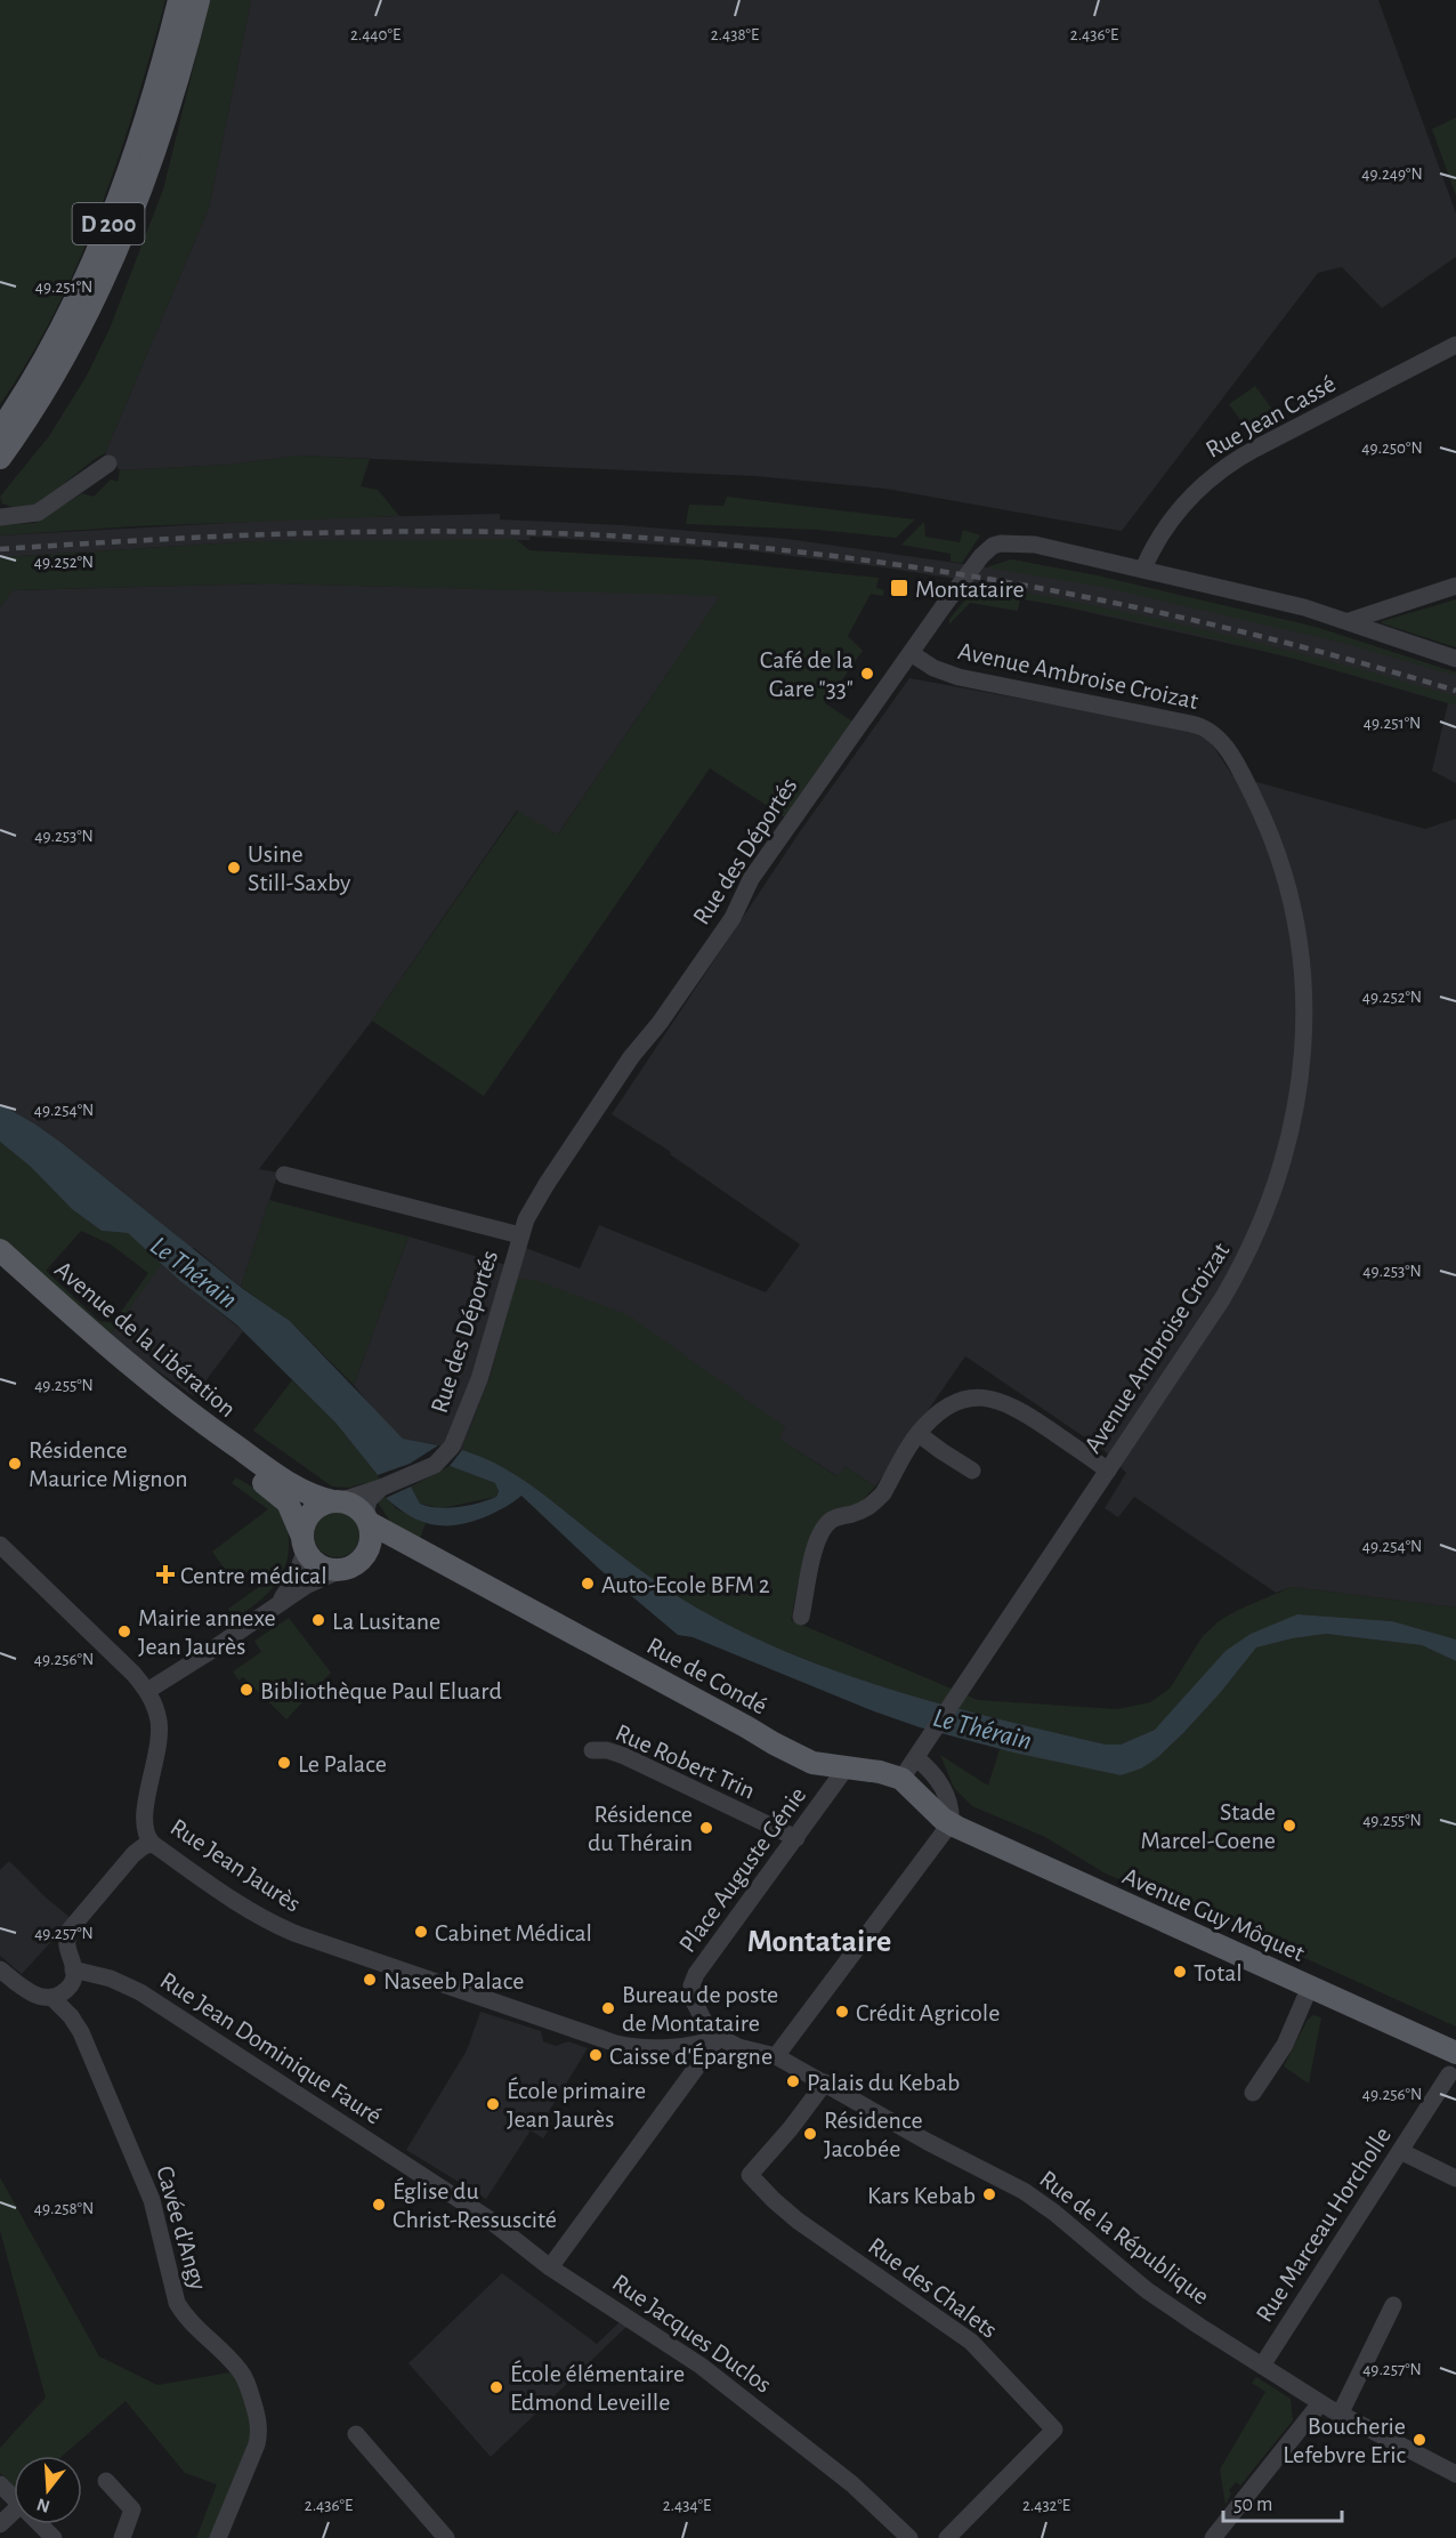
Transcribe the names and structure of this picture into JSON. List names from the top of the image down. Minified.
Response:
{"streets":{"main road":["D 200","Avenue de la Libération","Rue de Condé","Avenue Guy Môquet"],"street":["Rue Jean Cassé","Avenue Ambroise Croizat","Rue des Déportés","Rue Robert Trin","Rue Jean Jaurès","Place Auguste Génie","Rue Jean Dominique Fauré","Rue Marceau Horcholle","Cavée d'Angy","Rue de la République","Rue des Chalets","Rue Jacques Duclos"]},"crossings":[["Rue Jean Cassé","Rue des Déportés"],["Avenue Ambroise Croizat","Rue des Déportés"],["Avenue Ambroise Croizat","Rue de Condé"],["Rue des Déportés","Avenue de la Libération"],["Rue des Déportés","Rue de Condé"],["Avenue de la Libération","Rue de Condé"],["Rue de Condé","Place Auguste Génie"],["Rue de Condé","Avenue Guy Môquet"],["Rue Robert Trin","Place Auguste Génie"],["Rue Jean Jaurès","Place Auguste Génie"],["Rue Jean Jaurès","Rue de la République"],["Place Auguste Génie","Rue de la République"],["Rue Jean Dominique Fauré","Rue Jacques Duclos"],["Rue Marceau Horcholle","Rue de la République"],["Rue de la République","Rue des Chalets"]],"districts":["Montataire"],"water":["Le Thérain"],"places":{"transit":["Montataire"],"other":["Café de la Gare \"33\"","Usine Still-Saxby","Résidence Maurice Mignon","Auto-Ecole BFM 2","La Lusitane","Mairie annexe Jean Jaurès","Bibliothèque Paul Eluard","Le Palace","Stade Marcel-Coene","Résidence du Thérain","Cabinet Médical","Total","Naseeb Palace","Bureau de poste de Montataire","Crédit Agricole","Caisse d'Épargne","Palais du Kebab","École primaire Jean Jaurès","Résidence Jacobée","Kars Kebab","Église du Christ-Ressuscité","École élémentaire Edmond Leveille","Boucherie Lefebvre Eric"],"health":["Centre médical"]},"scale_bar":"50 m","north":"bottom","coordinates":["2.440°E","2.438°E","2.436°E","49.249°N","49.251°N","49.250°N","49.252°N","49.253°N","49.254°N","49.255°N","49.256°N","49.257°N","49.258°N","2.434°E","2.432°E"]}
